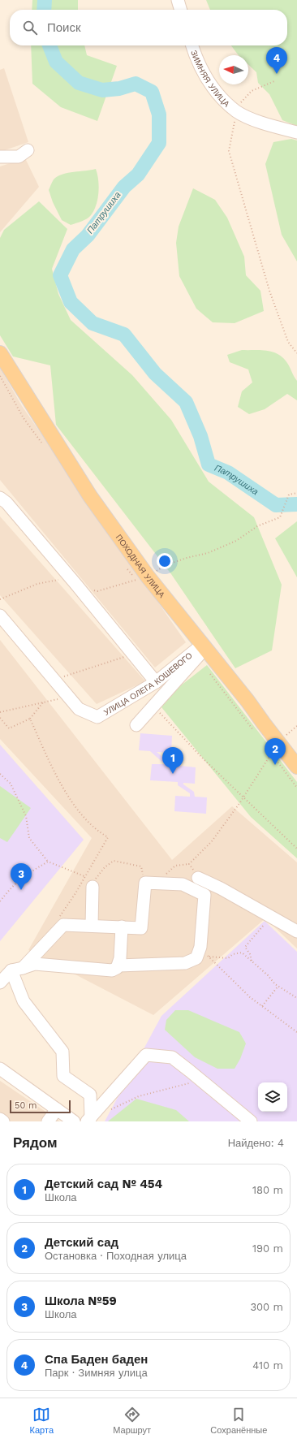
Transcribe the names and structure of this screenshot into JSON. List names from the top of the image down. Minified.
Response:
{"streets":{"main road":["ПОХОДНАЯ УЛИЦА"],"street":["ЗИМНЯЯ УЛИЦА","УЛИЦА ОЛЕГА КОШЕВОГО"]},"crossings":[["ПОХОДНАЯ УЛИЦА","УЛИЦА ОЛЕГА КОШЕВОГО"]],"water":["Патрушиха"],"scale_bar":"50 m","north":"left","page":{"search":"Поиск","pins":["4","2","1","3"],"scale":"50 m","heading":["Рядом","Найдено: 4"],"list":[{"mark":"1","name":"Детский сад № 454","note":"Школа","value":"180 m"},{"mark":"2","name":"Детский сад","note":"Остановка · Походная улица","value":"190 m"},{"mark":"3","name":"Школа №59","note":"Школа","value":"300 m"},{"mark":"4","name":"Спа Баден баден","note":"Парк · Зимняя улица","value":"410 m"}],"nav":["Карта","Маршрут","Сохранённые"]}}
